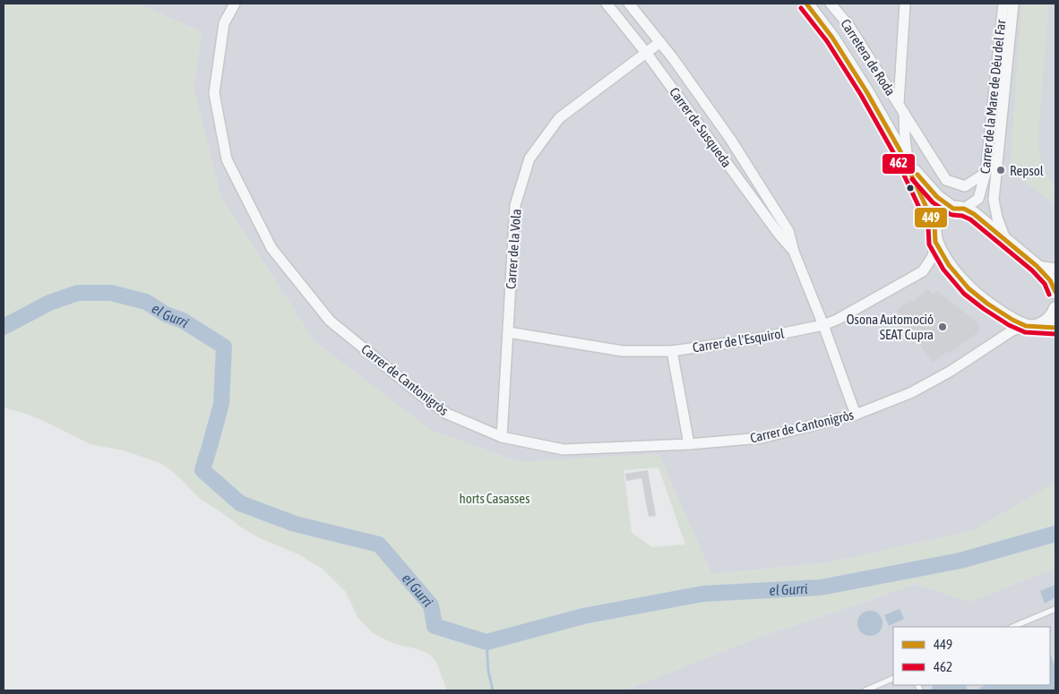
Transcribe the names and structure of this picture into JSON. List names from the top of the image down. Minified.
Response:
{"streets":{"street":["Carretera de Roda","Carrer de la Mare de Déu del Far","Carrer de Susqueda","Carrer de la Vola","Carrer de l'Esquirol","Carrer de Cantonigròs"]},"crossings":[["Carretera de Roda","Carrer de la Mare de Déu del Far"],["Carrer de Susqueda","Carrer de la Vola"],["Carrer de Susqueda","Carrer de l'Esquirol"],["Carrer de Susqueda","Carrer de Cantonigròs"],["Carrer de la Vola","Carrer de l'Esquirol"],["Carrer de la Vola","Carrer de Cantonigròs"]],"water":["el Gurri"],"parks":["horts Casasses"],"places":["Repsol","Osona Automoció SEAT Cupra"],"lines":["transit line 449","transit line 462"],"legend":["449","462"]}
